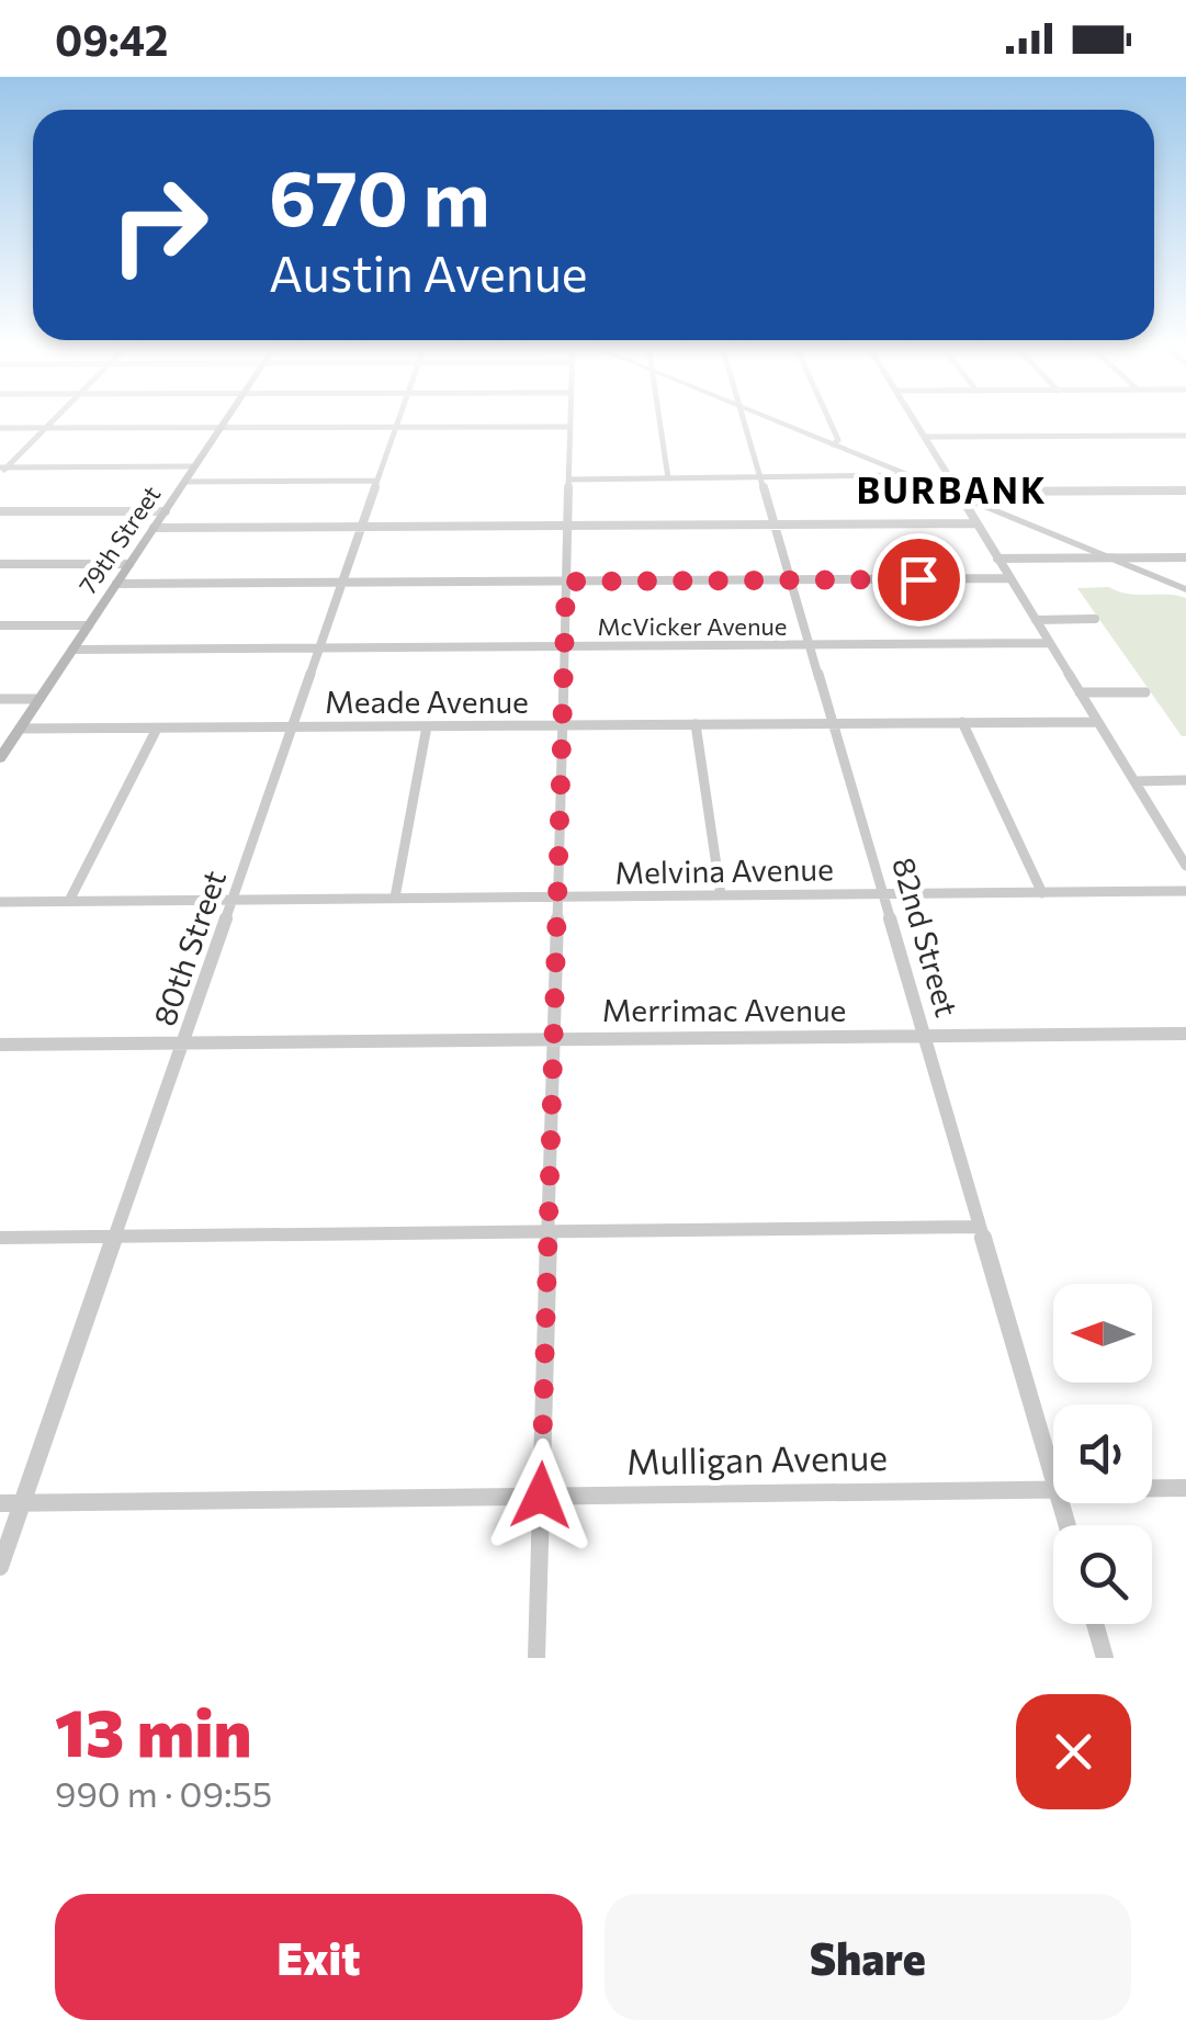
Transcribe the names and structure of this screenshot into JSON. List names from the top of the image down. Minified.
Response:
{"streets":{"main road":["79th Street"],"street":["McVicker Avenue","Meade Avenue","Melvina Avenue","82nd Street","80th Street","Merrimac Avenue","Mulligan Avenue"]},"crossings":[["79th Street","McVicker Avenue"],["79th Street","Meade Avenue"],["McVicker Avenue","82nd Street"],["McVicker Avenue","80th Street"],["Meade Avenue","82nd Street"],["Meade Avenue","80th Street"],["Melvina Avenue","82nd Street"],["Melvina Avenue","80th Street"],["82nd Street","Merrimac Avenue"],["80th Street","Merrimac Avenue"],["80th Street","Mulligan Avenue"]],"districts":["BURBANK"],"north":"left","page":{"status":"09:42","turn":["670 m","Austin Avenue"],"heading":["13 min","990 m · 09:55"],"buttons":["Exit","Share"]}}
